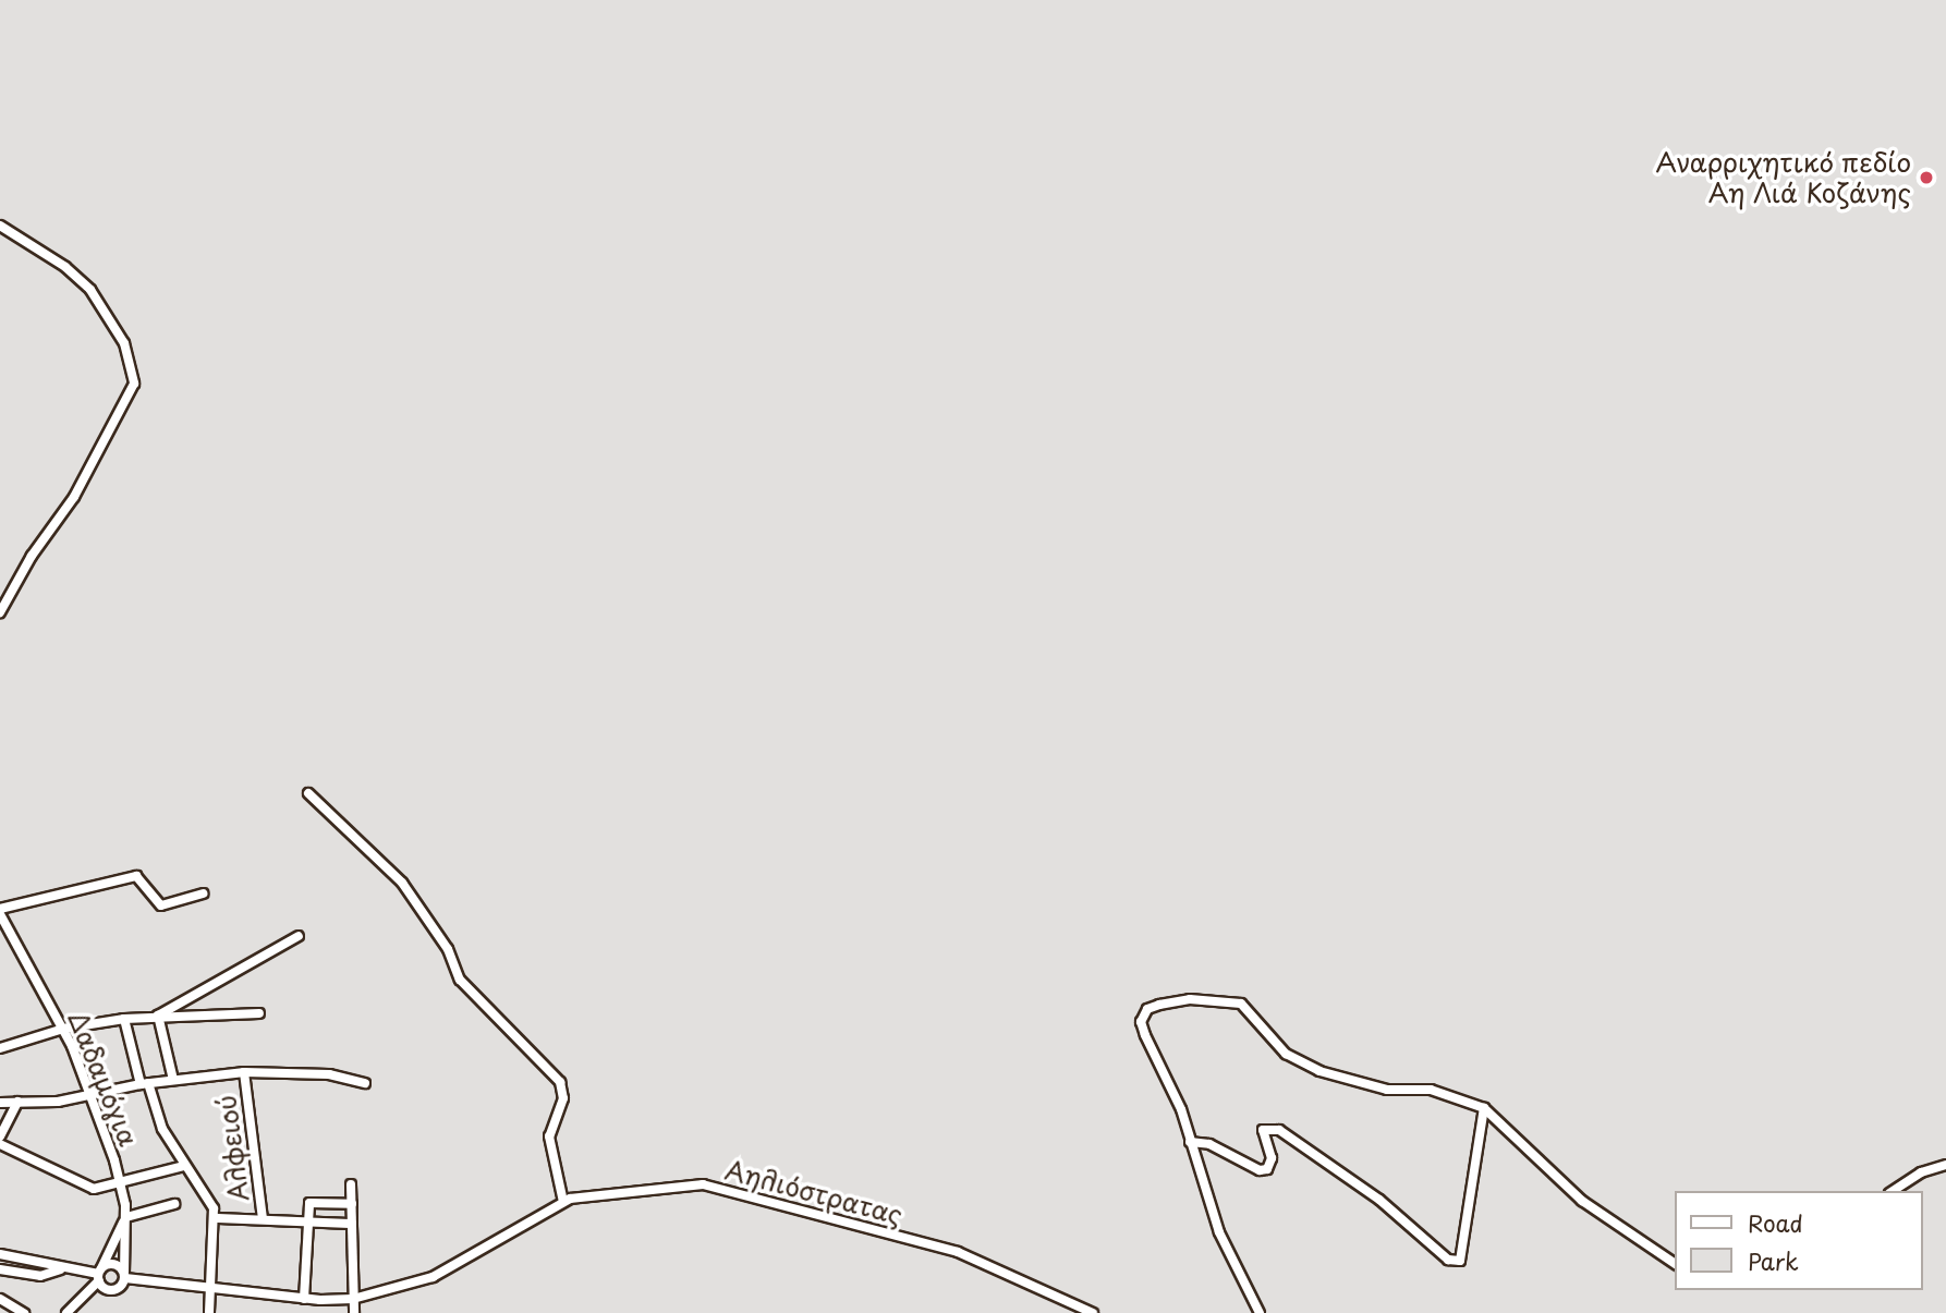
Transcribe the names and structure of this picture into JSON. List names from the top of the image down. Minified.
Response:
{"streets":{"street":["Δαδαμόγια","Αλφειού","Αηλιόστρατας"]},"crossings":[["Δαδαμόγια","Αηλιόστρατας"]],"places":["Αναρριχητικό πεδίο Αη Λιά Κοζάνης"],"legend":["Road","Park"]}
